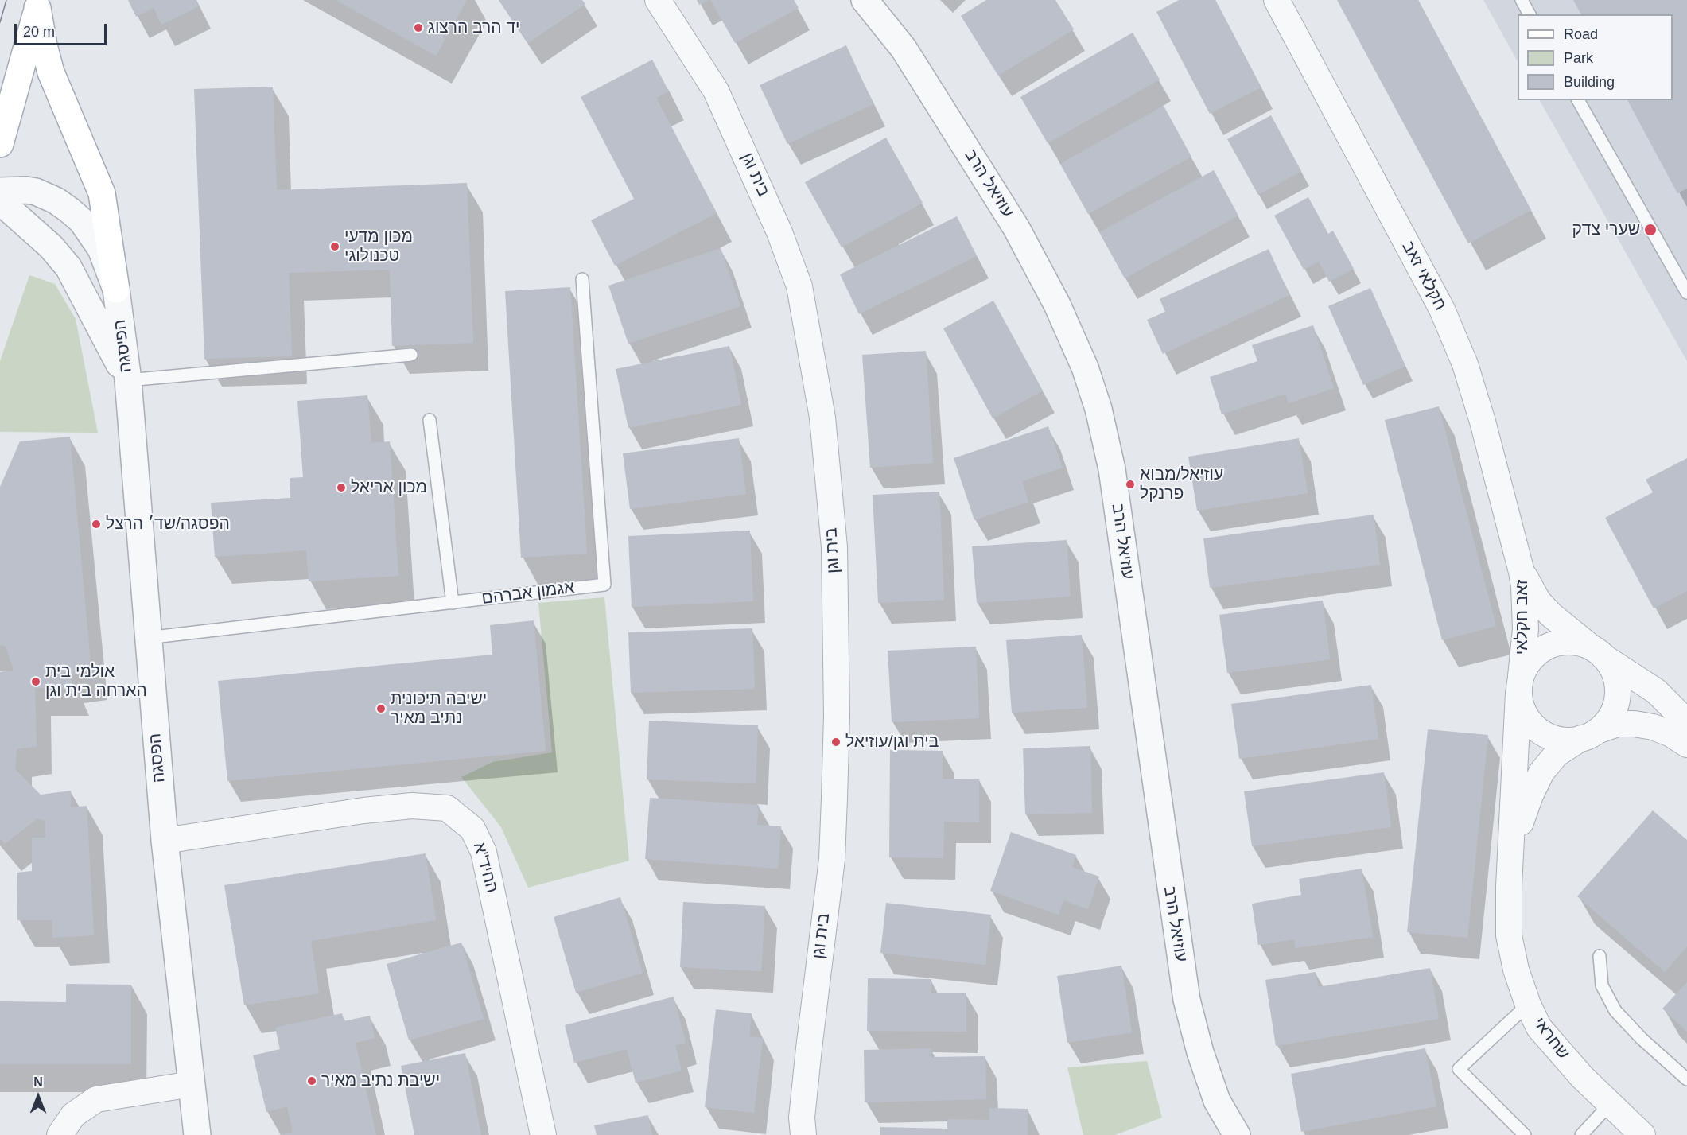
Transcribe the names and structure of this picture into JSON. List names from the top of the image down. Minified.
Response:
{"streets":{"street":["בית וגן","עוזיאל הרב","חקלאי זאב","הפיסגה","זאב חקלאי","הפסגה","החיד\"א","שחראי"],"lane":["אגמון אברהם"]},"crossings":[["חקלאי זאב","זאב חקלאי"],["הפיסגה","הפסגה"],["אגמון אברהם","הפסגה"],["זאב חקלאי","שחראי"],["הפסגה","החיד\"א"]],"places":["יד הרב הרצוג","שערי צדק","מכון מדעי טכנולוגי","עוזיאל/מבוא פרנקל","מכון אריאל","הפסגה/שד׳ הרצל","אולמי בית הארחה בית וגן","ישיבה תיכונית נתיב מאיר","בית וגן/עוזיאל","ישיבת נתיב מאיר"],"legend":["Road","Park","Building"],"scale_bar":"20 m","north":"top"}
